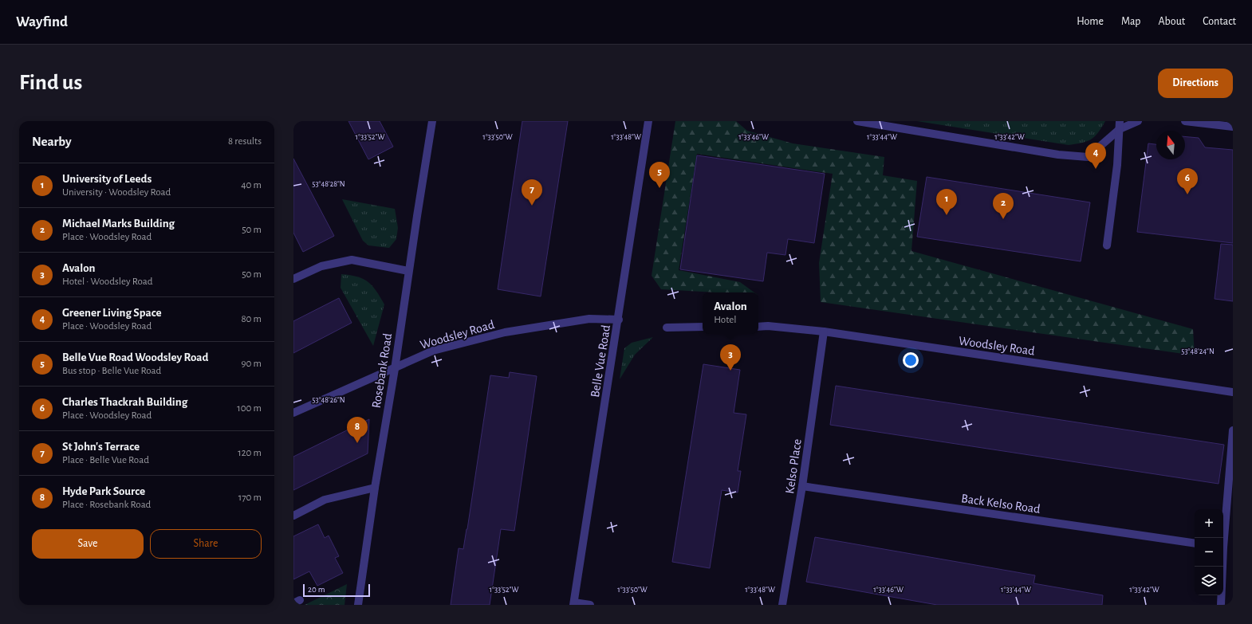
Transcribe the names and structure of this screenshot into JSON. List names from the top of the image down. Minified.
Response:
{"streets":{"street":["Woodsley Road","Belle Vue Road","Rosebank Road","Kelso Place","Back Kelso Road"]},"crossings":[["Woodsley Road","Belle Vue Road"],["Woodsley Road","Rosebank Road"],["Woodsley Road","Kelso Place"],["Kelso Place","Back Kelso Road"]],"scale_bar":"20 m","north":"top","page":{"header":"Wayfind","nav":["Home","Map","About","Contact"],"buttons":["Directions",["Save","Share"]],"title":"Find us","heading":["Nearby","8 results"],"pins":["4","5","6","7","1","2","3","8"],"list":[{"mark":"1","name":"University of Leeds","note":"University · Woodsley Road","value":"40 m"},{"mark":"2","name":"Michael Marks Building","note":"Place · Woodsley Road","value":"50 m"},{"mark":"3","name":"Avalon","note":"Hotel · Woodsley Road","value":"50 m"},{"mark":"4","name":"Greener Living Space","note":"Place · Woodsley Road","value":"80 m"},{"mark":"5","name":"Belle Vue Road Woodsley Road","note":"Bus stop · Belle Vue Road","value":"90 m"},{"mark":"6","name":"Charles Thackrah Building","note":"Place · Woodsley Road","value":"100 m"},{"mark":"7","name":"St John's Terrace","note":"Place · Belle Vue Road","value":"120 m"},{"mark":"8","name":"Hyde Park Source","note":"Place · Rosebank Road","value":"170 m"}],"popup":["Avalon","Hotel"],"map_buttons":["+","−"],"scale":"20 m"},"coordinates":["1°33'52\"W","1°33'50\"W","1°33'48\"W","1°33'46\"W","1°33'44\"W","1°33'42\"W","53°48'28\"N","53°48'24\"N","53°48'26\"N"]}
